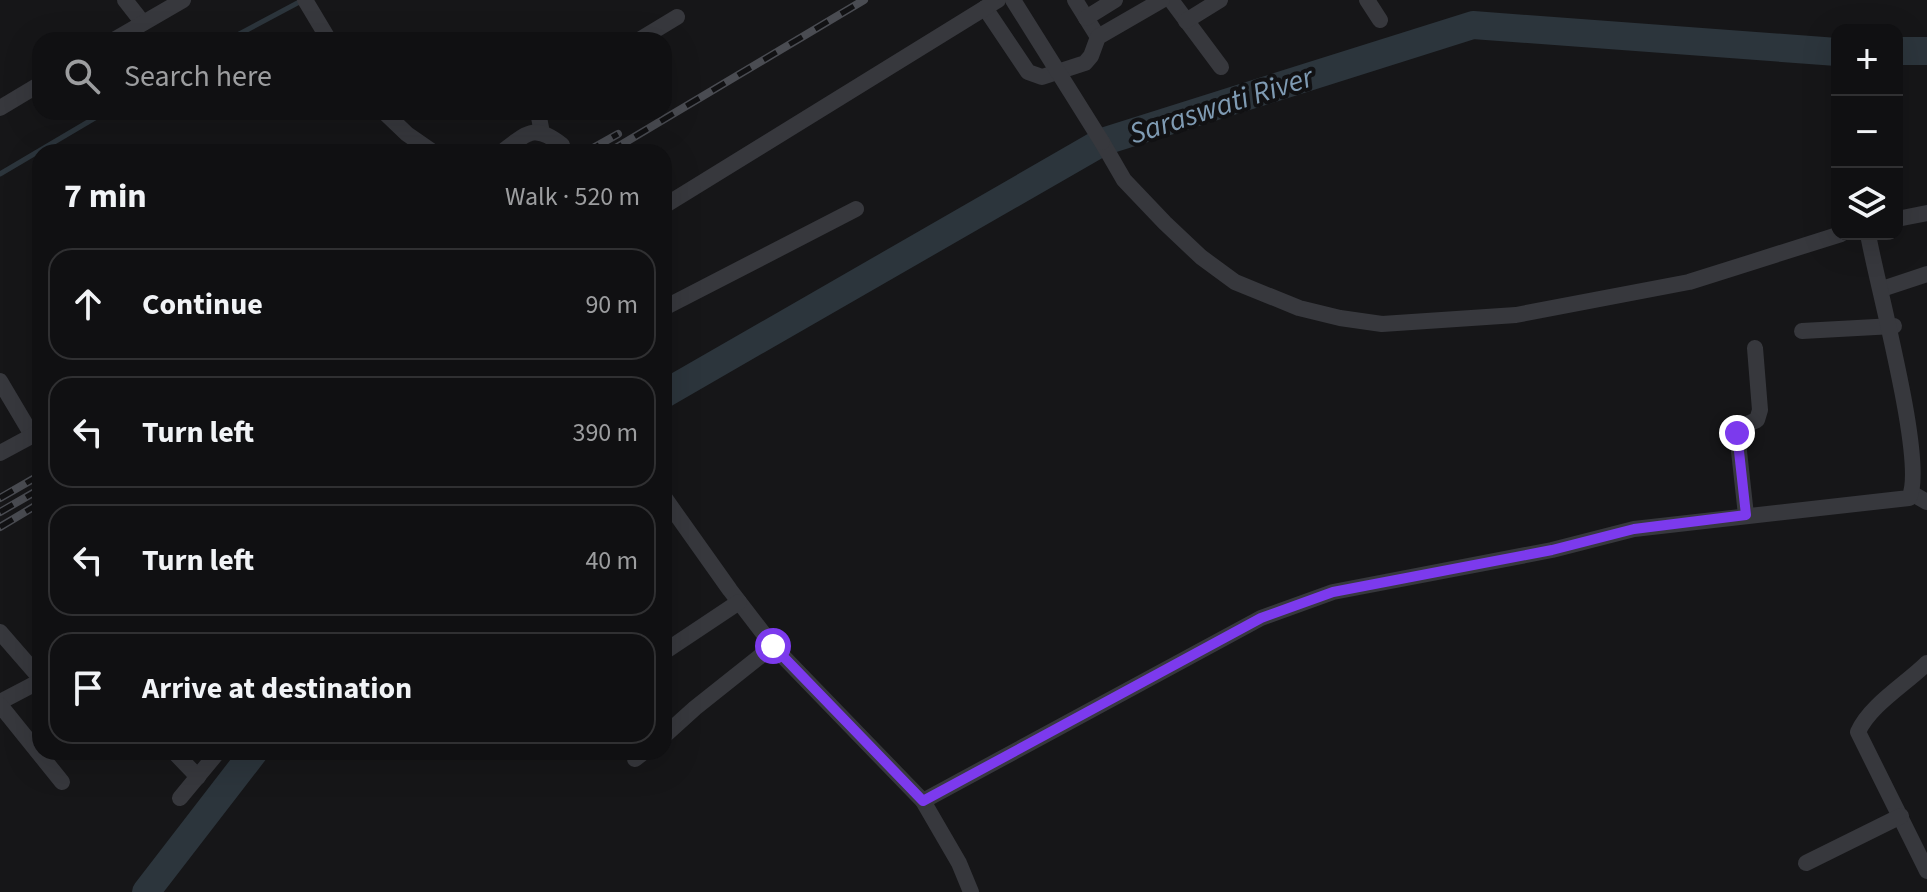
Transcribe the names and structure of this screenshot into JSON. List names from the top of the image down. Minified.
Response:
{"water":["Saraswati River"],"page":{"map_buttons":["+","−"],"search":"Search here","heading":["7 min","Walk · 520 m"],"list":[["Continue","90 m"],["Turn left","390 m"],["Turn left","40 m"],"Arrive at destination"]}}
